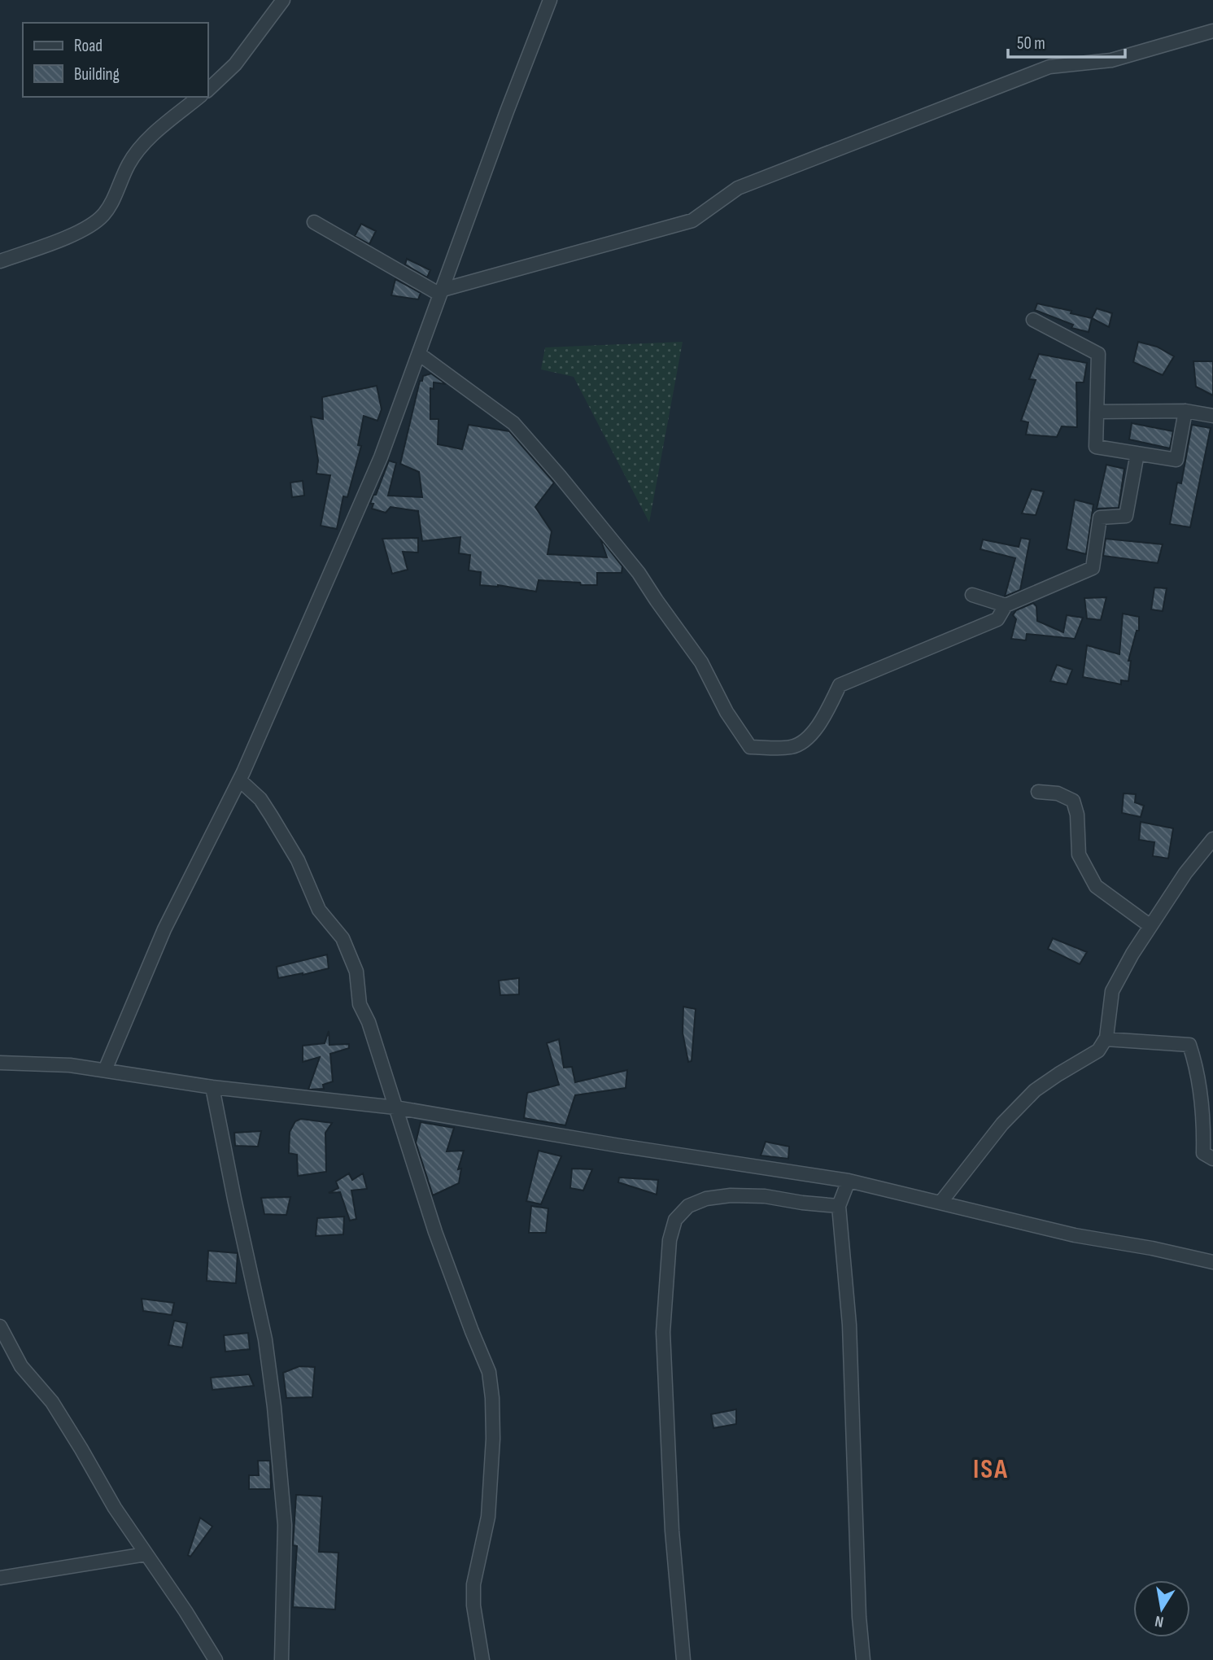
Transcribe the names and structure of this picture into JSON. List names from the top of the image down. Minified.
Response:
{"districts":["ISA"],"legend":["Road","Building"],"scale_bar":"50 m","north":"bottom"}
